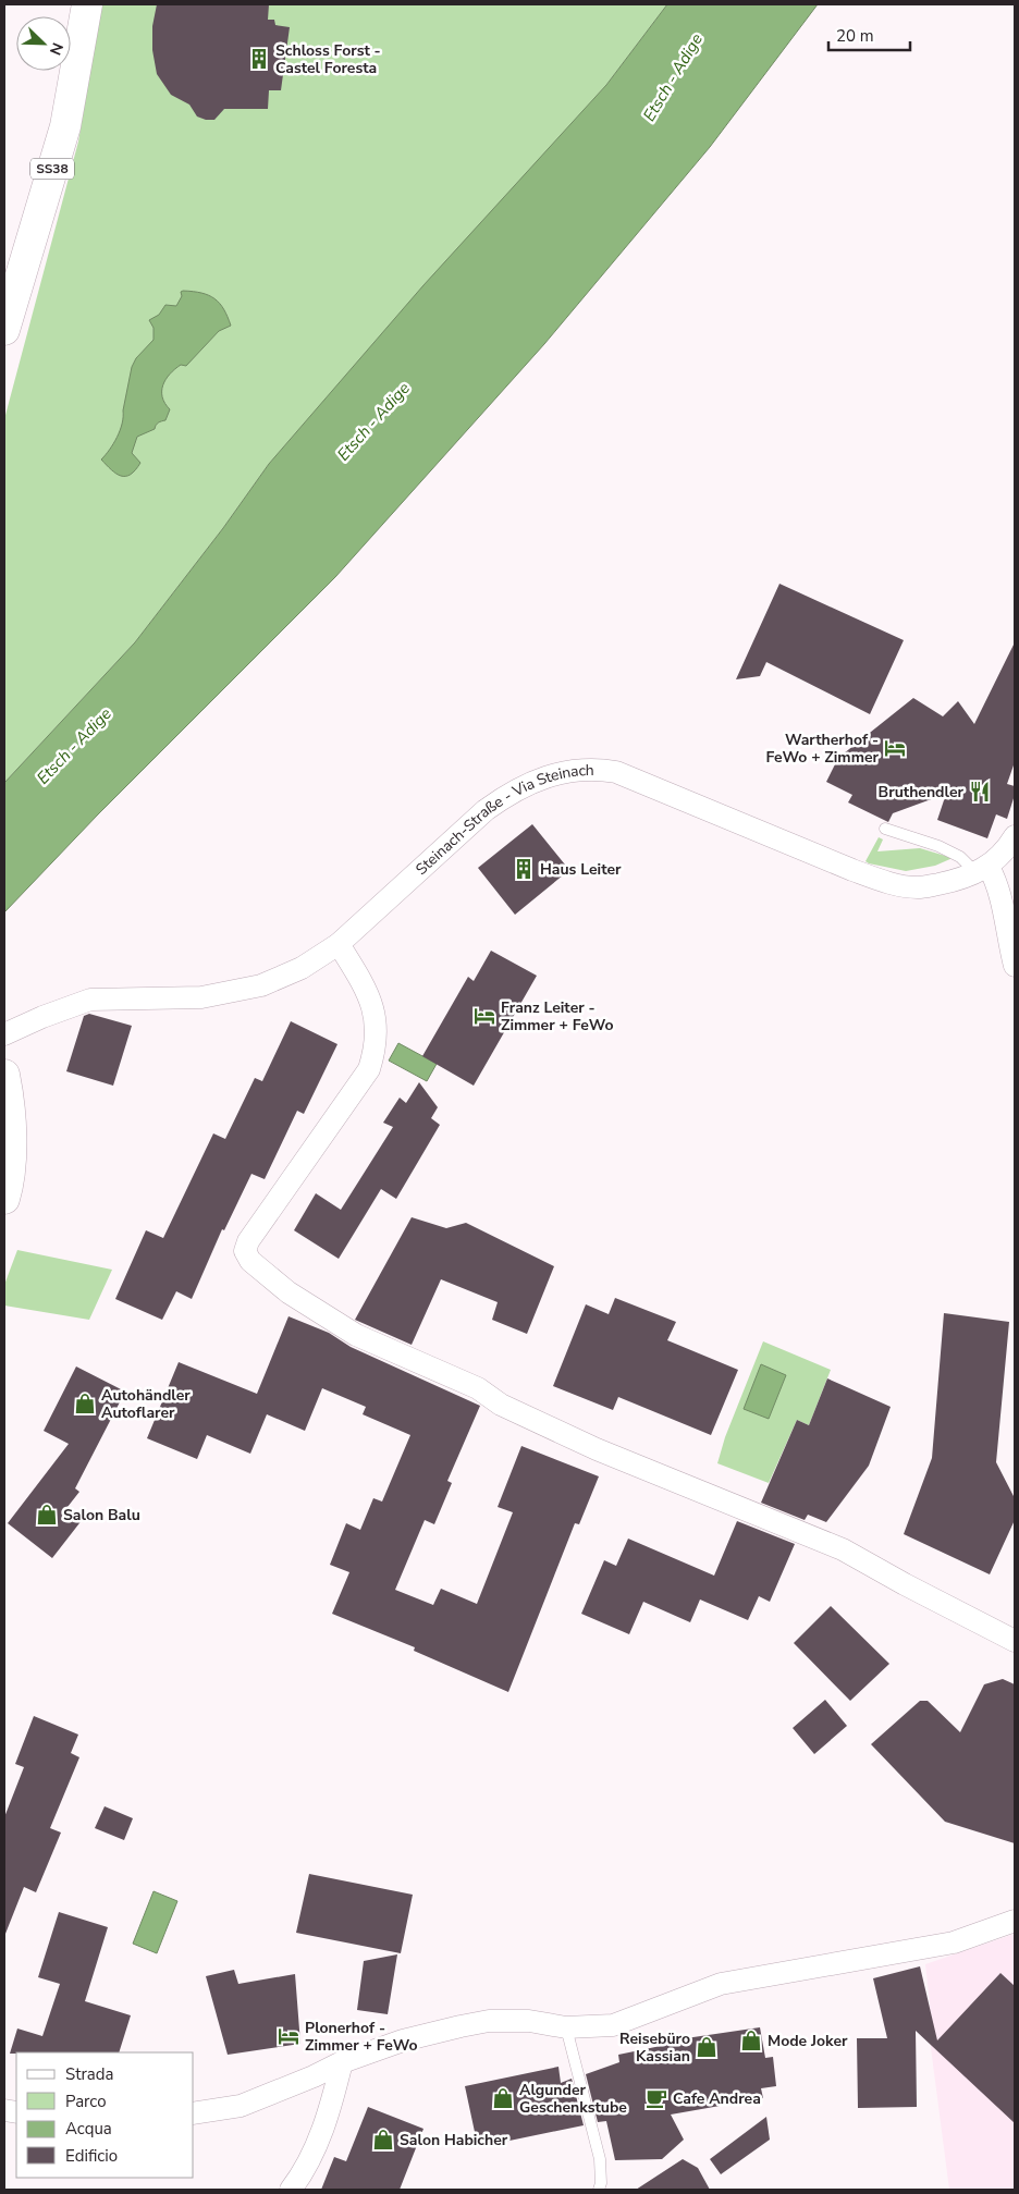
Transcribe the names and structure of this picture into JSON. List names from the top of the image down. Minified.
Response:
{"streets":{"main road":["SS38"],"street":["Steinach-Straße - Via Steinach"]},"water":["Etsch - Adige"],"places":{"building":["Schloss Forst - Castel Foresta","Haus Leiter"],"hotel":["Wartherhof - FeWo + Zimmer","Franz Leiter - Zimmer + FeWo","Plonerhof - Zimmer + FeWo"],"restaurant":["Bruthendler"],"shop":["Autohändler Autoflarer","Salon Balu","Mode Joker","Reisebüro Kassian","Algunder Geschenkstube","Salon Habicher"],"cafe":["Cafe Andrea"]},"legend":["Strada","Parco","Acqua","Edificio"],"scale_bar":"20 m","north":"bottom right"}
